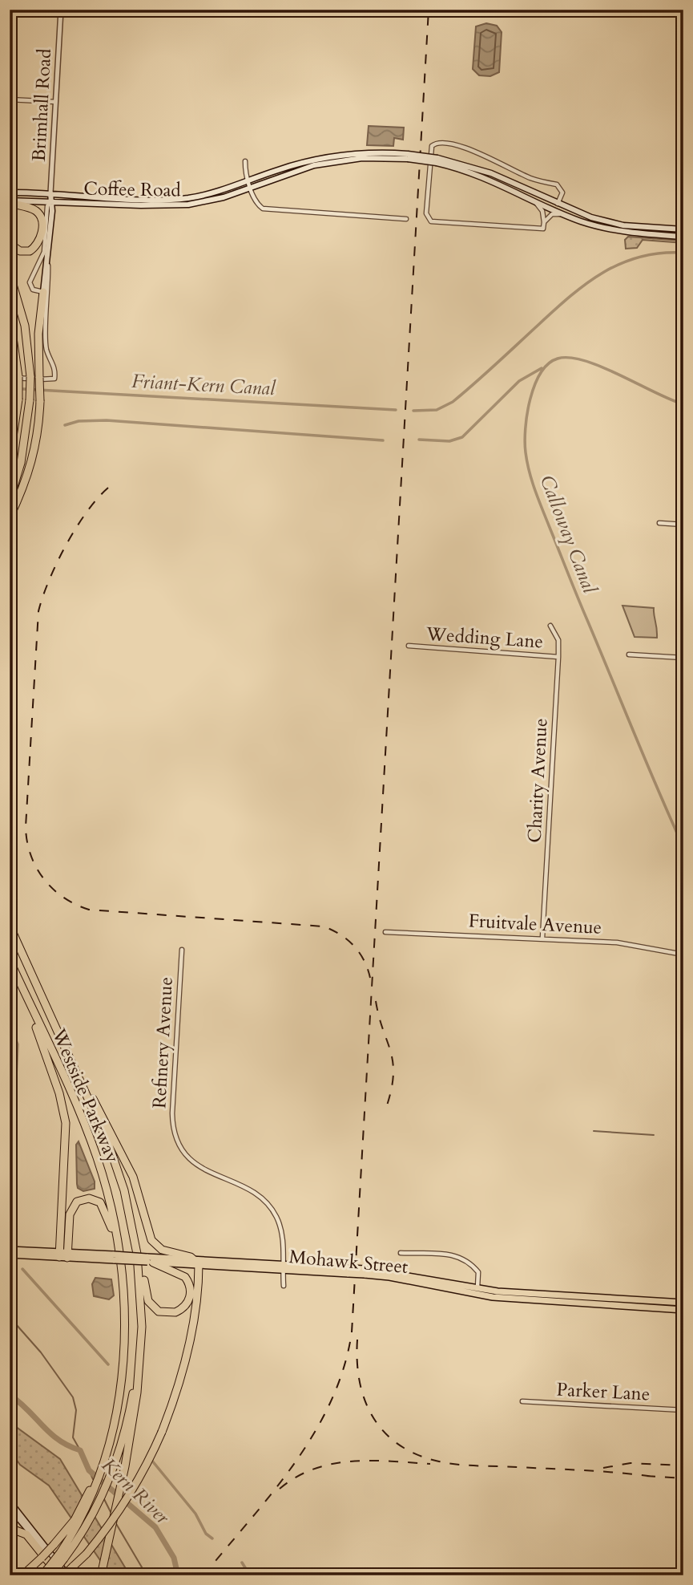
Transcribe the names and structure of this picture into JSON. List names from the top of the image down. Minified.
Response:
{"streets":{"highway":["Westside Parkway"],"main road":["Brimhall Road","Coffee Road","Mohawk Street"],"street":["Wedding Lane","Charity Avenue","Fruitvale Avenue","Refinery Avenue","Parker Lane"]},"crossings":[["Brimhall Road","Coffee Road"],["Wedding Lane","Charity Avenue"],["Charity Avenue","Fruitvale Avenue"],["Refinery Avenue","Mohawk Street"]],"water":["Friant-Kern Canal","Calloway Canal","Kern River"]}
